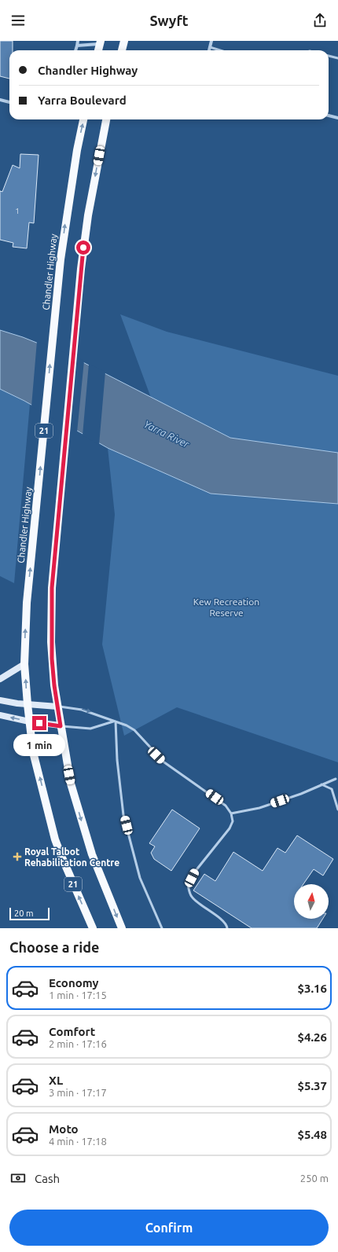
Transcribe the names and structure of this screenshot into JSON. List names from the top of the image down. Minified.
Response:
{"streets":{"main road":["Chandler Highway","21"]},"water":["Yarra River"],"parks":["Kew Recreation Reserve"],"places":{"health":["Royal Talbot Rehabilitation Centre"]},"house_numbers":["1"],"scale_bar":"20 m","north":"top","page":{"header":"Swyft","banner":["Chandler Highway","Yarra Boulevard"],"bubble":"1 min","scale":"20 m","heading":"Choose a ride","list":[{"name":"Economy","note":"1 min · 17:15","value":"$3.16"},{"name":"Comfort","note":"2 min · 17:16","value":"$4.26"},{"name":"XL","note":"3 min · 17:17","value":"$5.37"},{"name":"Moto","note":"4 min · 17:18","value":"$5.48"}],"pay":["Cash","250 m"],"buttons":"Confirm"}}
